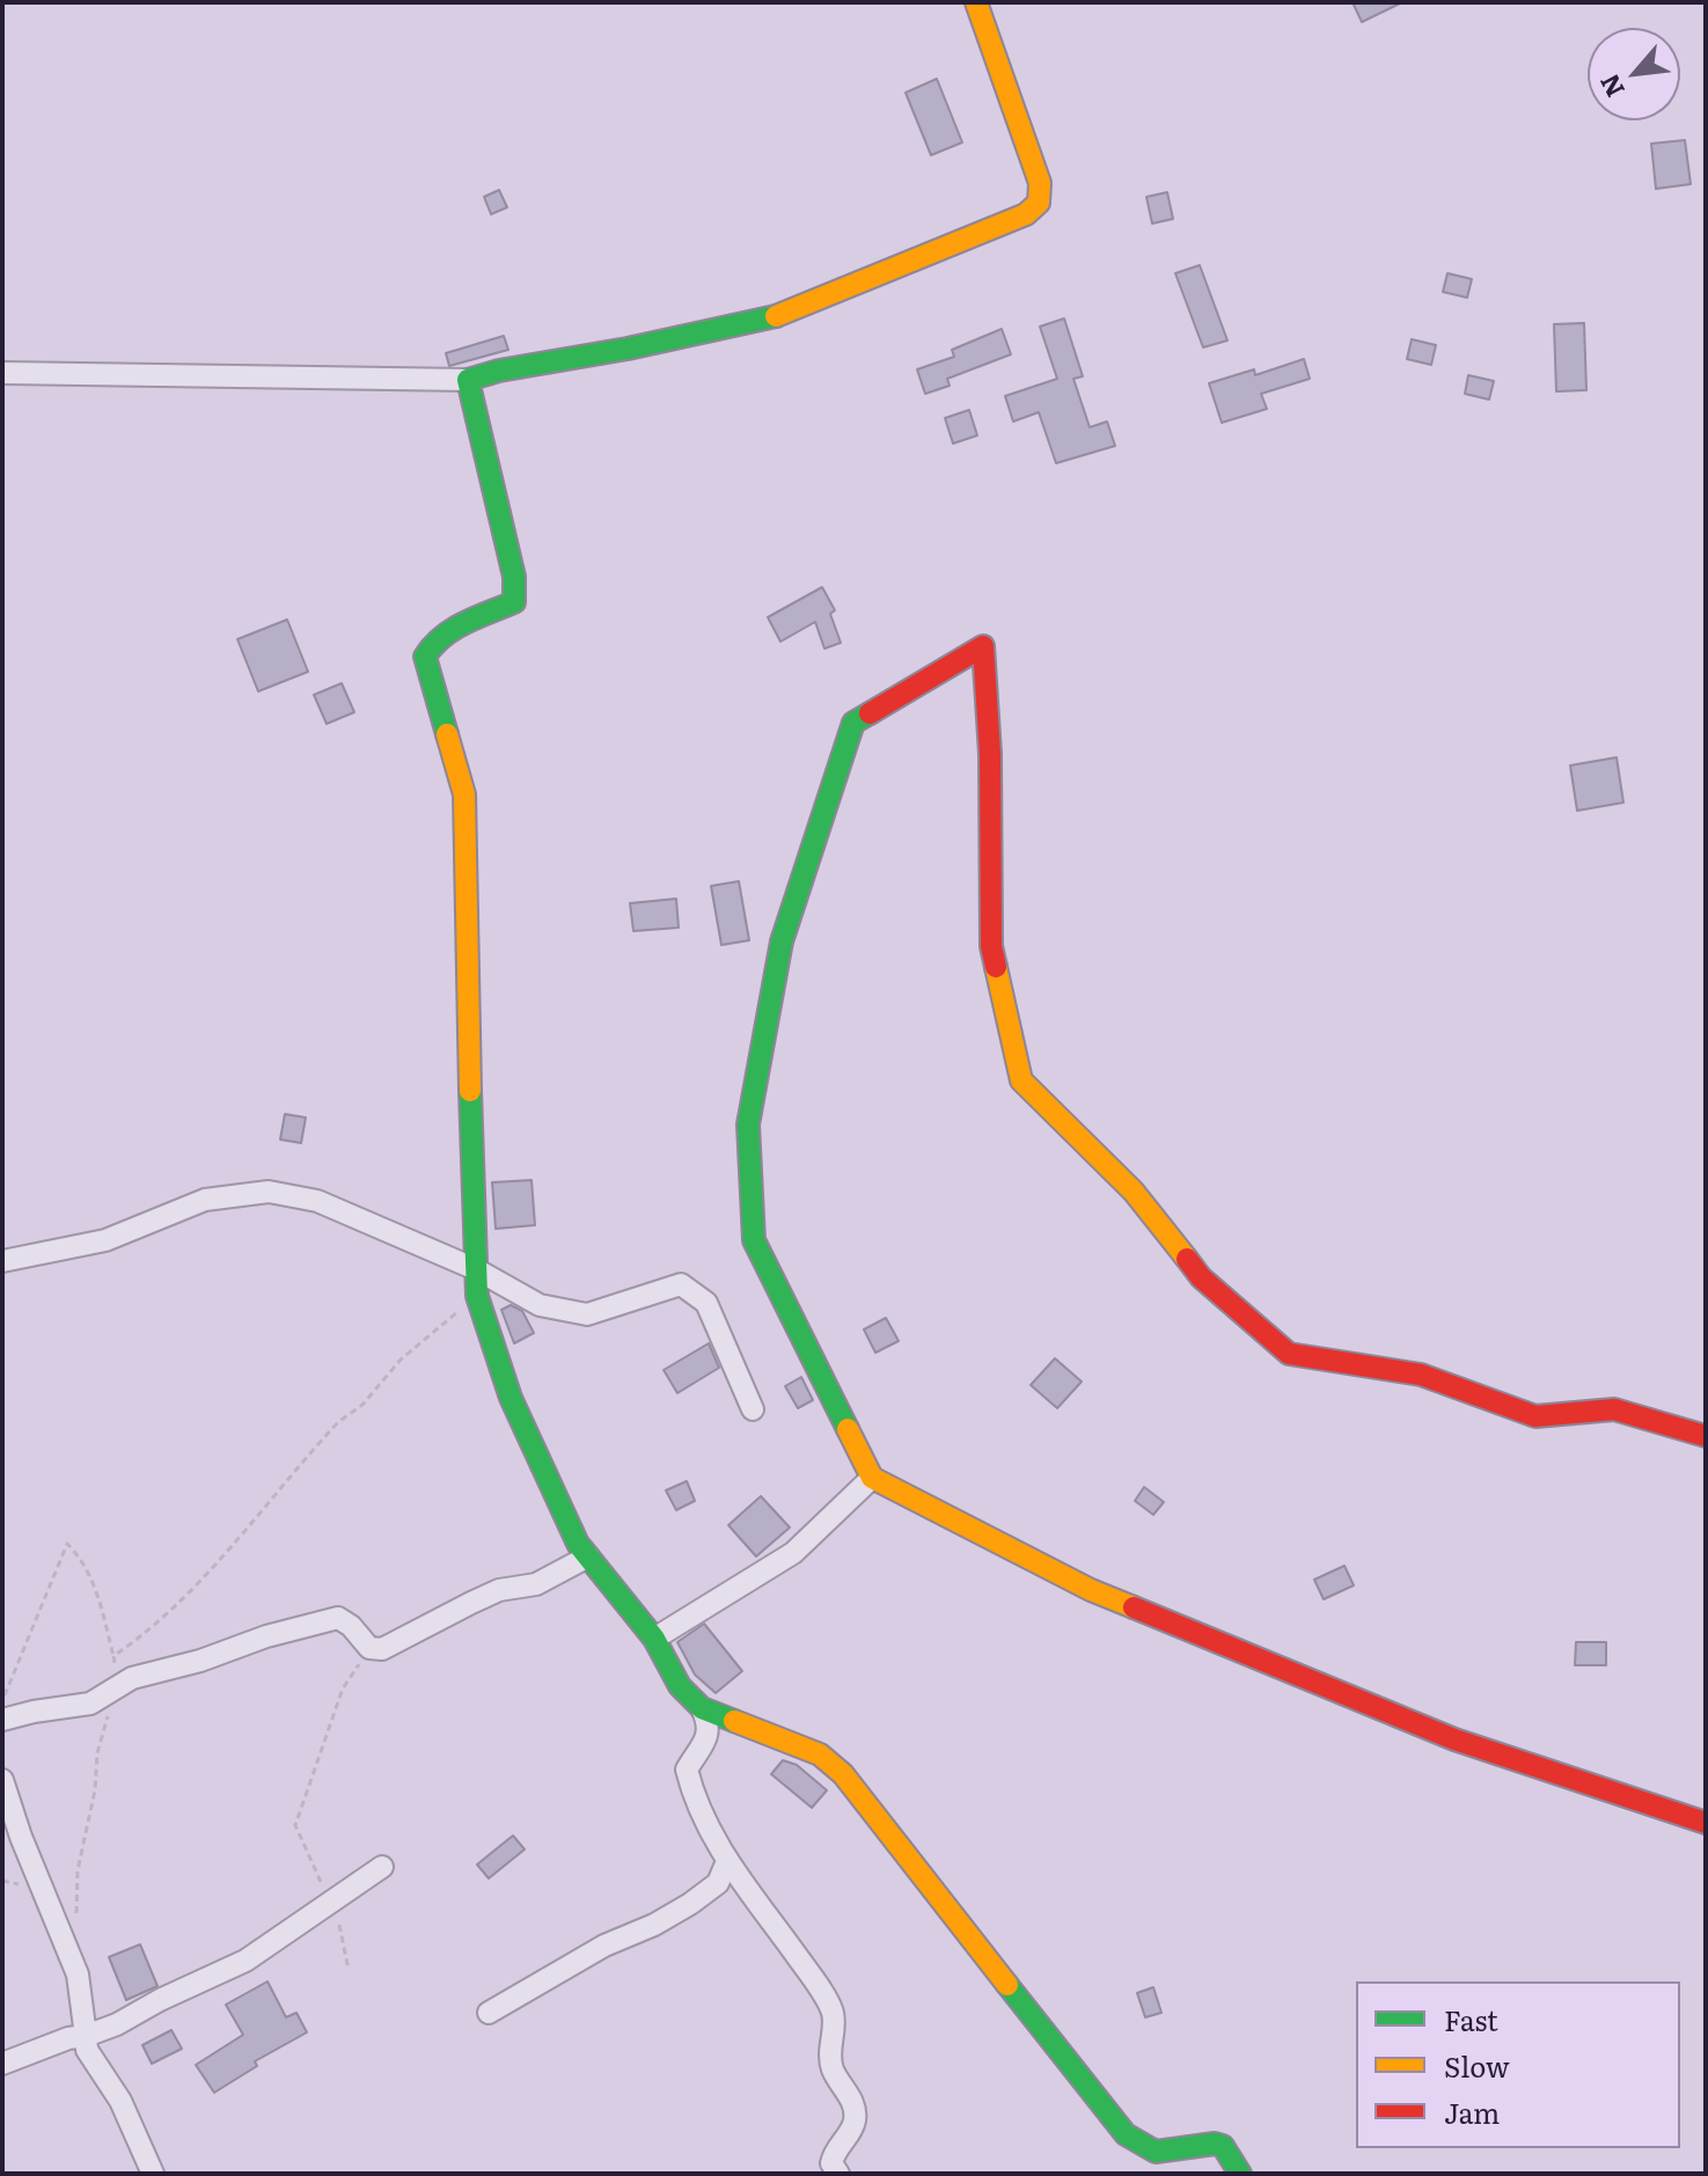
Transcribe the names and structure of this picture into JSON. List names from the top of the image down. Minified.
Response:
{"legend":["Fast","Slow","Jam"],"north":"bottom left"}
